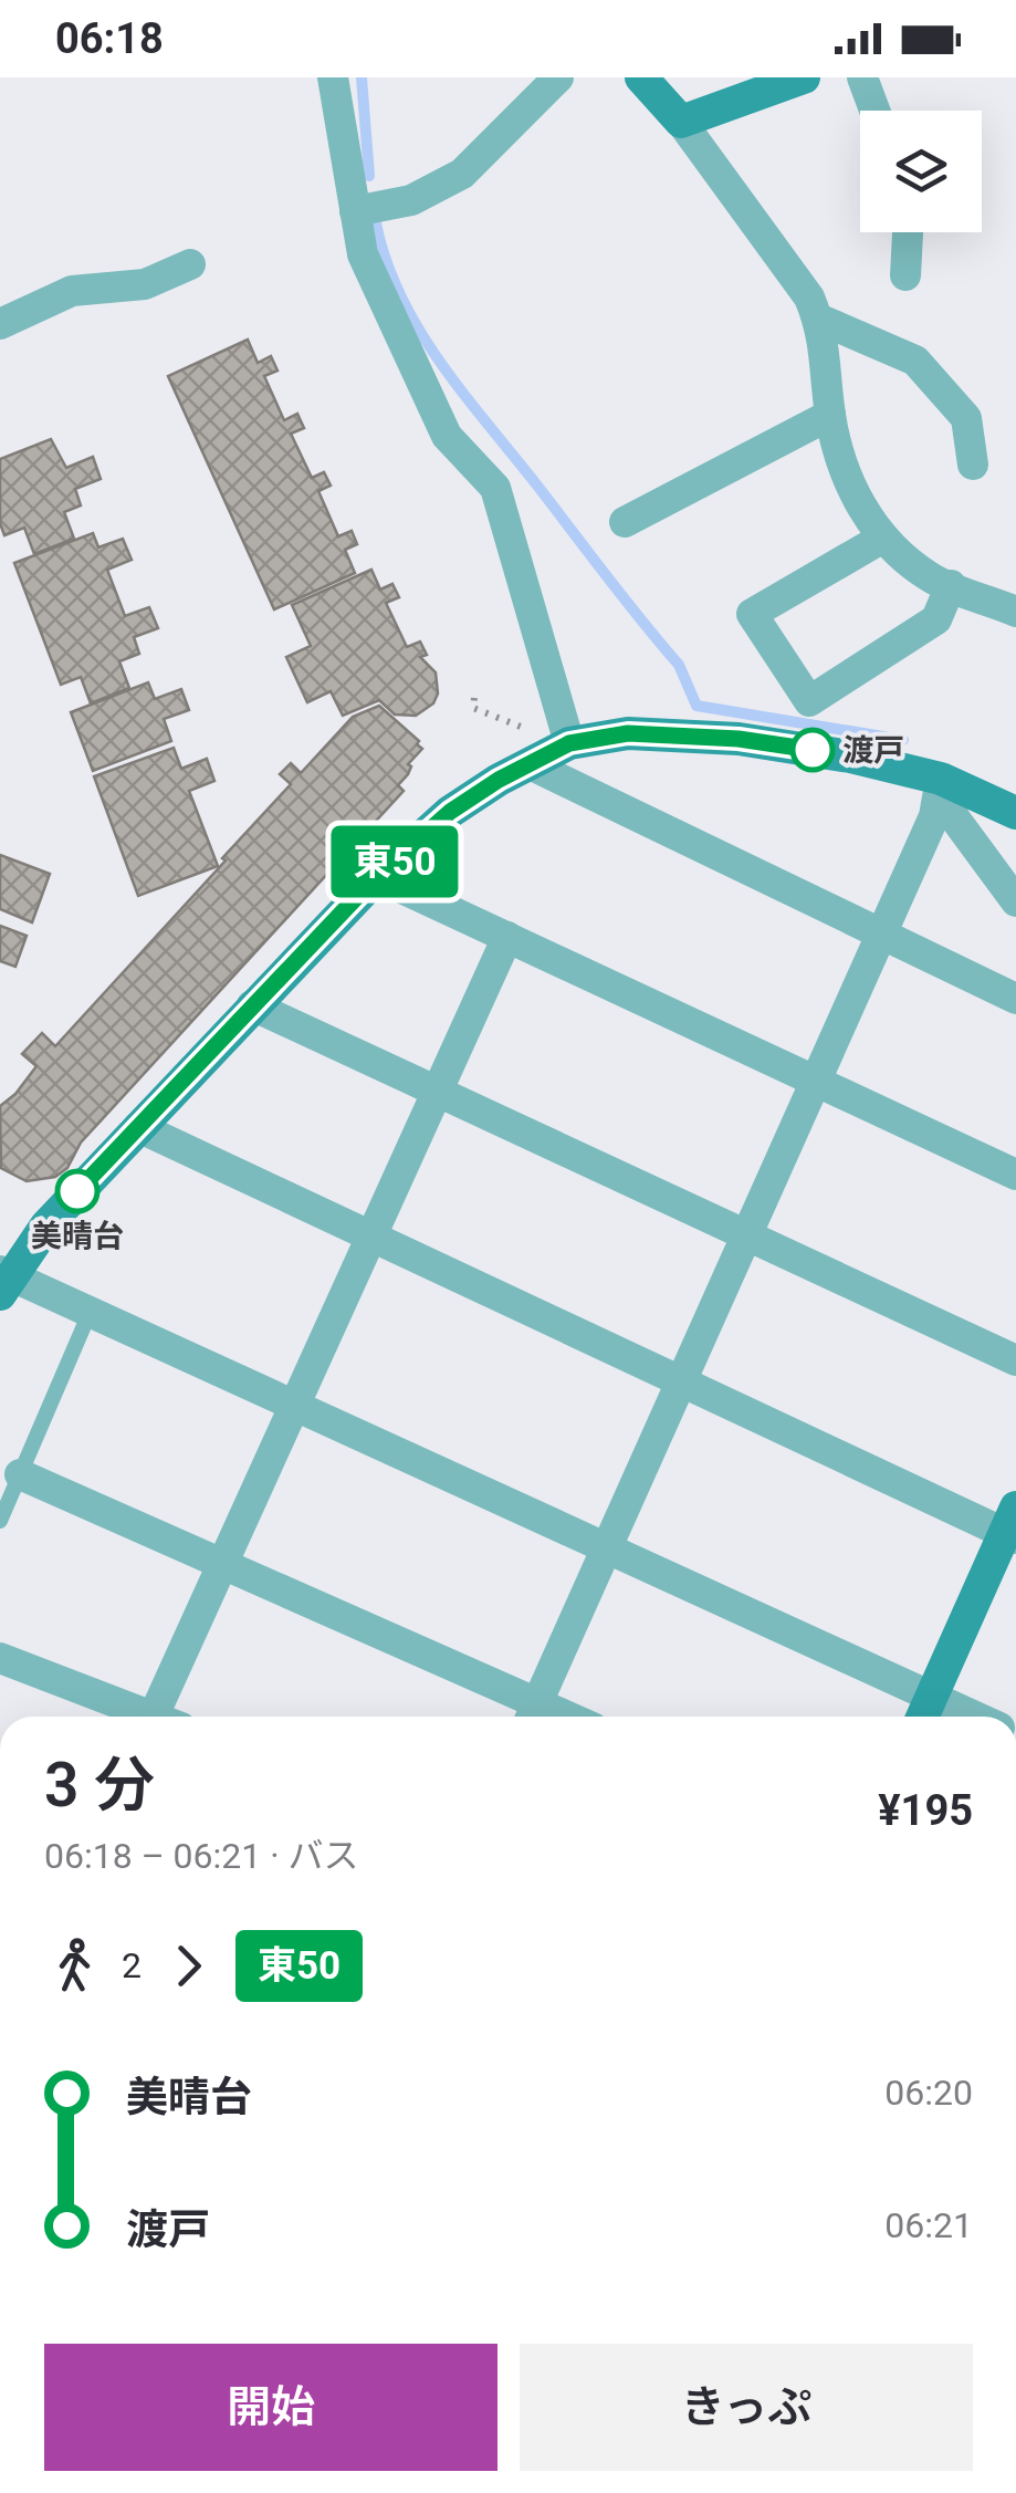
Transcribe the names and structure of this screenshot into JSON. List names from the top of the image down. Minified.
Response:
{"places":["渡戸","美晴台"],"lines":["bus line 東50"],"page":{"status":"06:18","on_map":"東50","heading":["3 分","06:18 – 06:21 · バス","¥195"],"legs":["2","東50"],"list":[{"name":"美晴台","value":"06:20"},{"name":"渡戸","value":"06:21"}],"buttons":["開始","きっぷ"]}}
